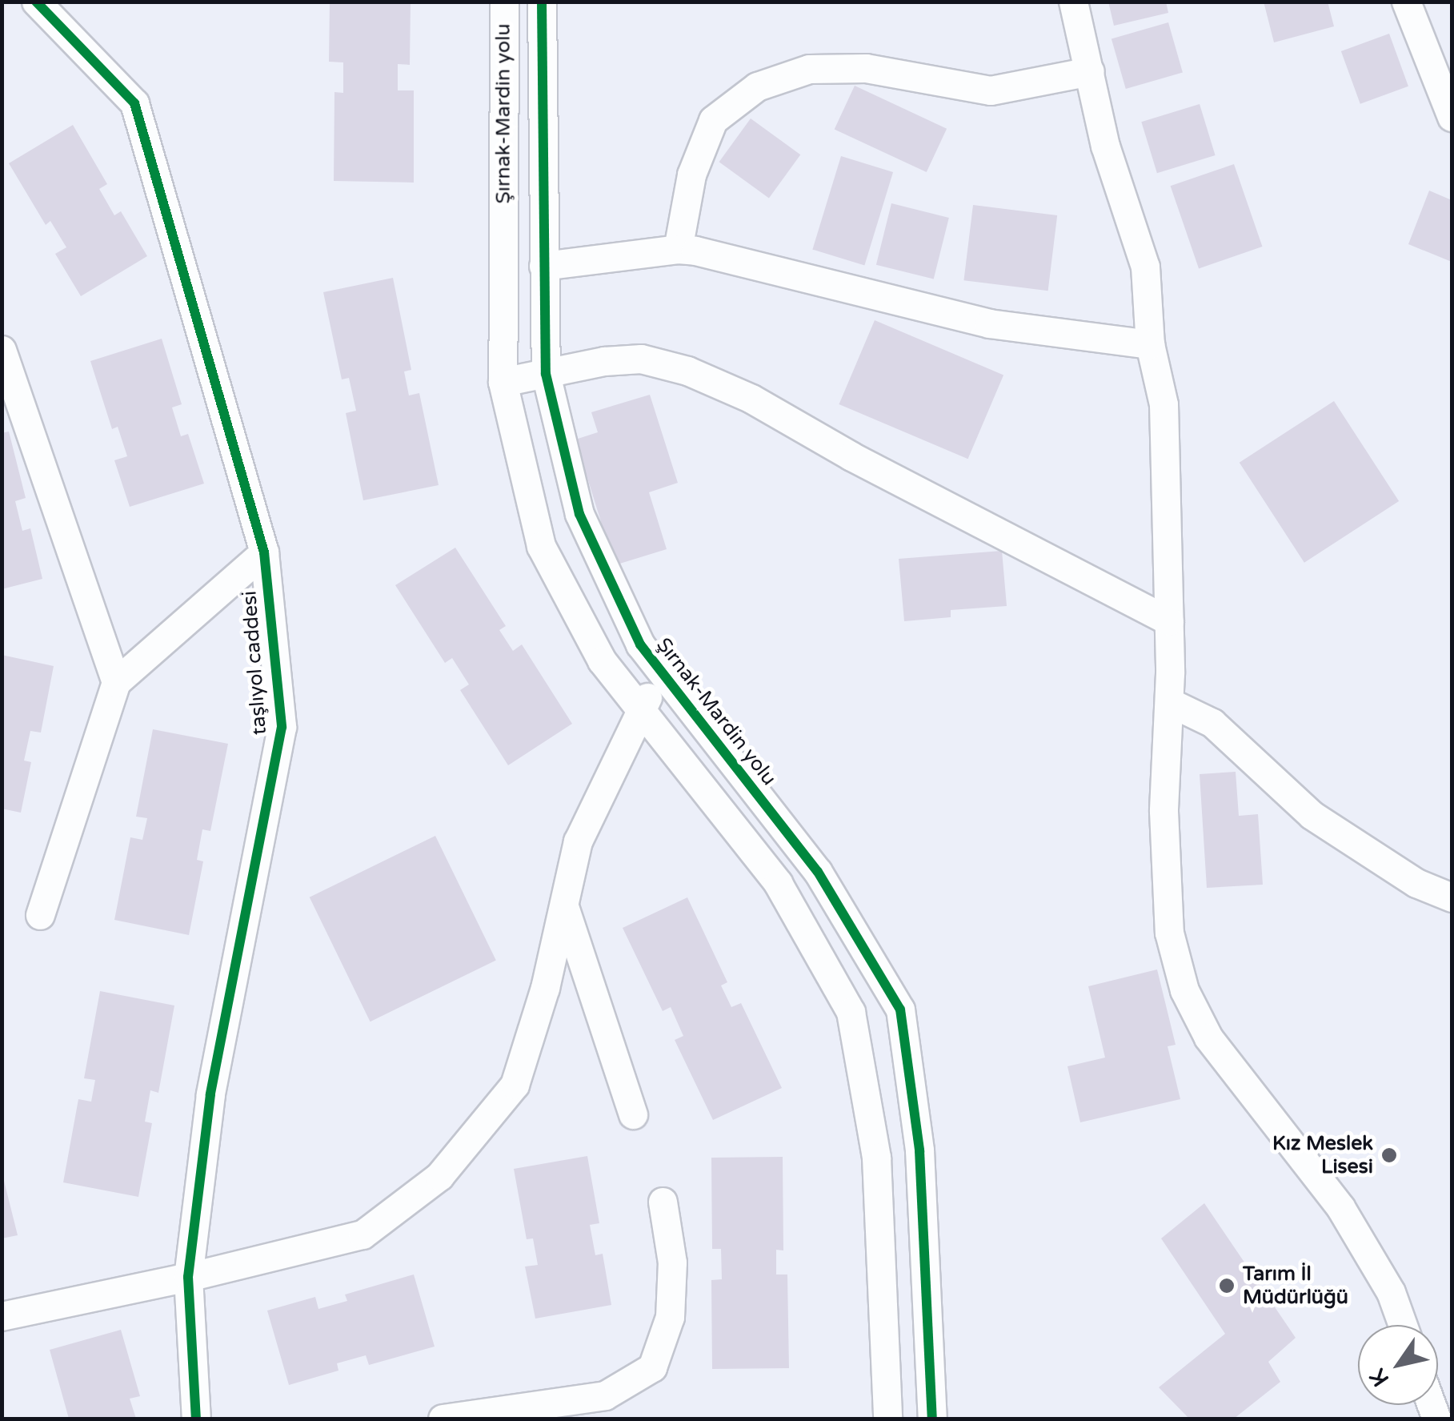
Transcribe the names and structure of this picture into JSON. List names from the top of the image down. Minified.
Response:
{"streets":{"street":["Şırnak-Mardin yolu","taşlıyol caddesi"]},"places":["Kız Meslek Lisesi","Tarım İl Müdürlüğü"],"north":"bottom left"}
